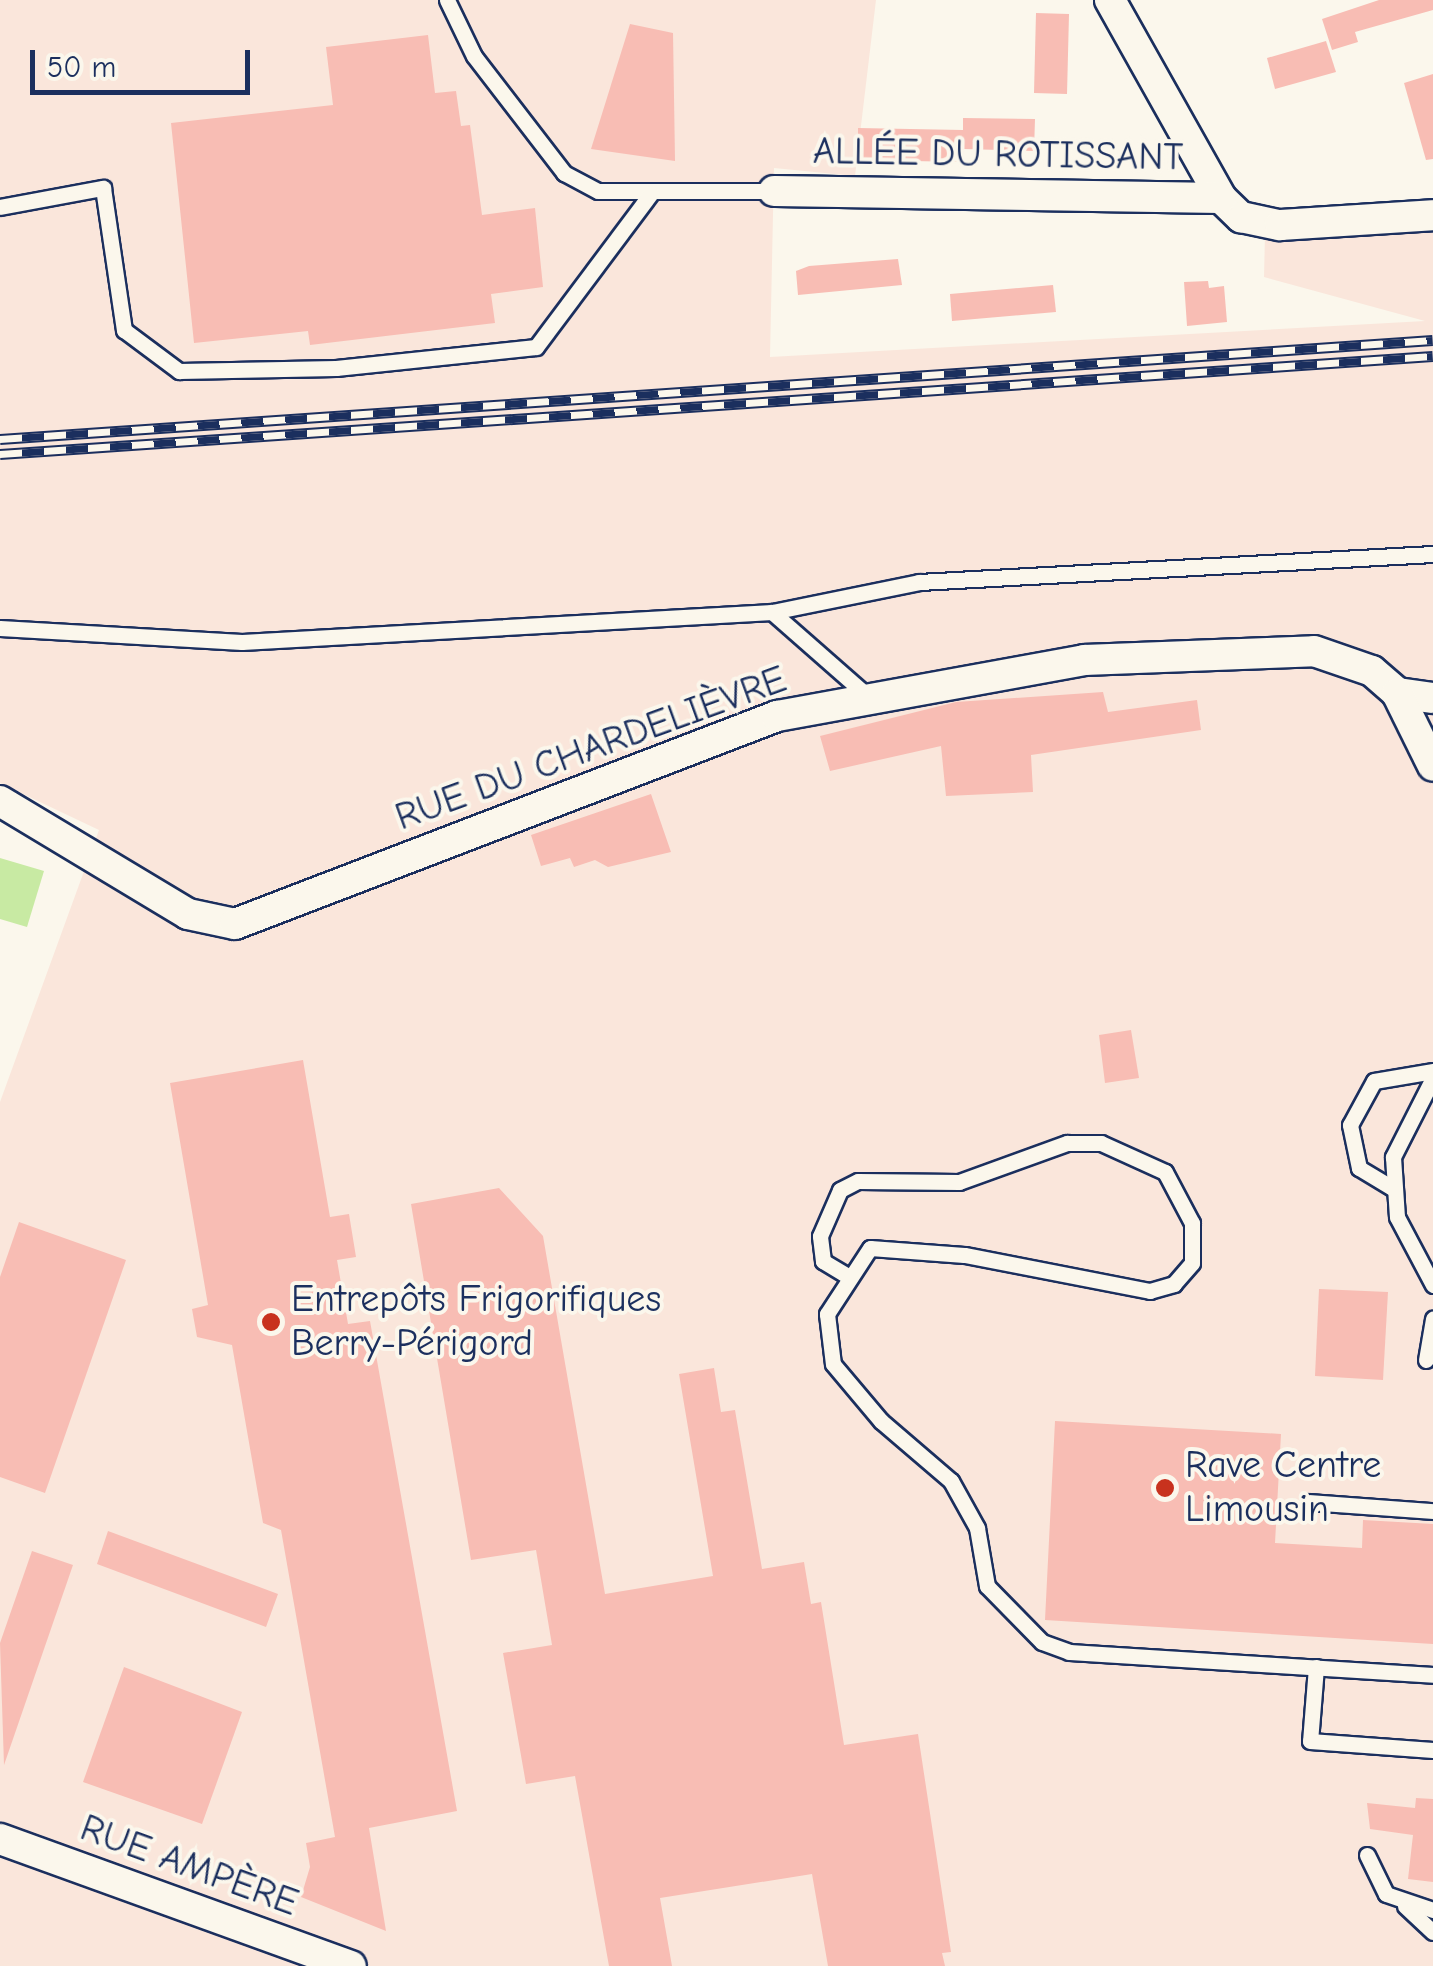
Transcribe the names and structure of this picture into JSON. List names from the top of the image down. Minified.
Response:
{"streets":{"street":["ALLÉE DU ROTISSANT","RUE DU CHARDELIÈVRE","RUE AMPÈRE"]},"places":["Entrepôts Frigorifiques Berry-Périgord","Rave Centre Limousin"],"scale_bar":"50 m"}
